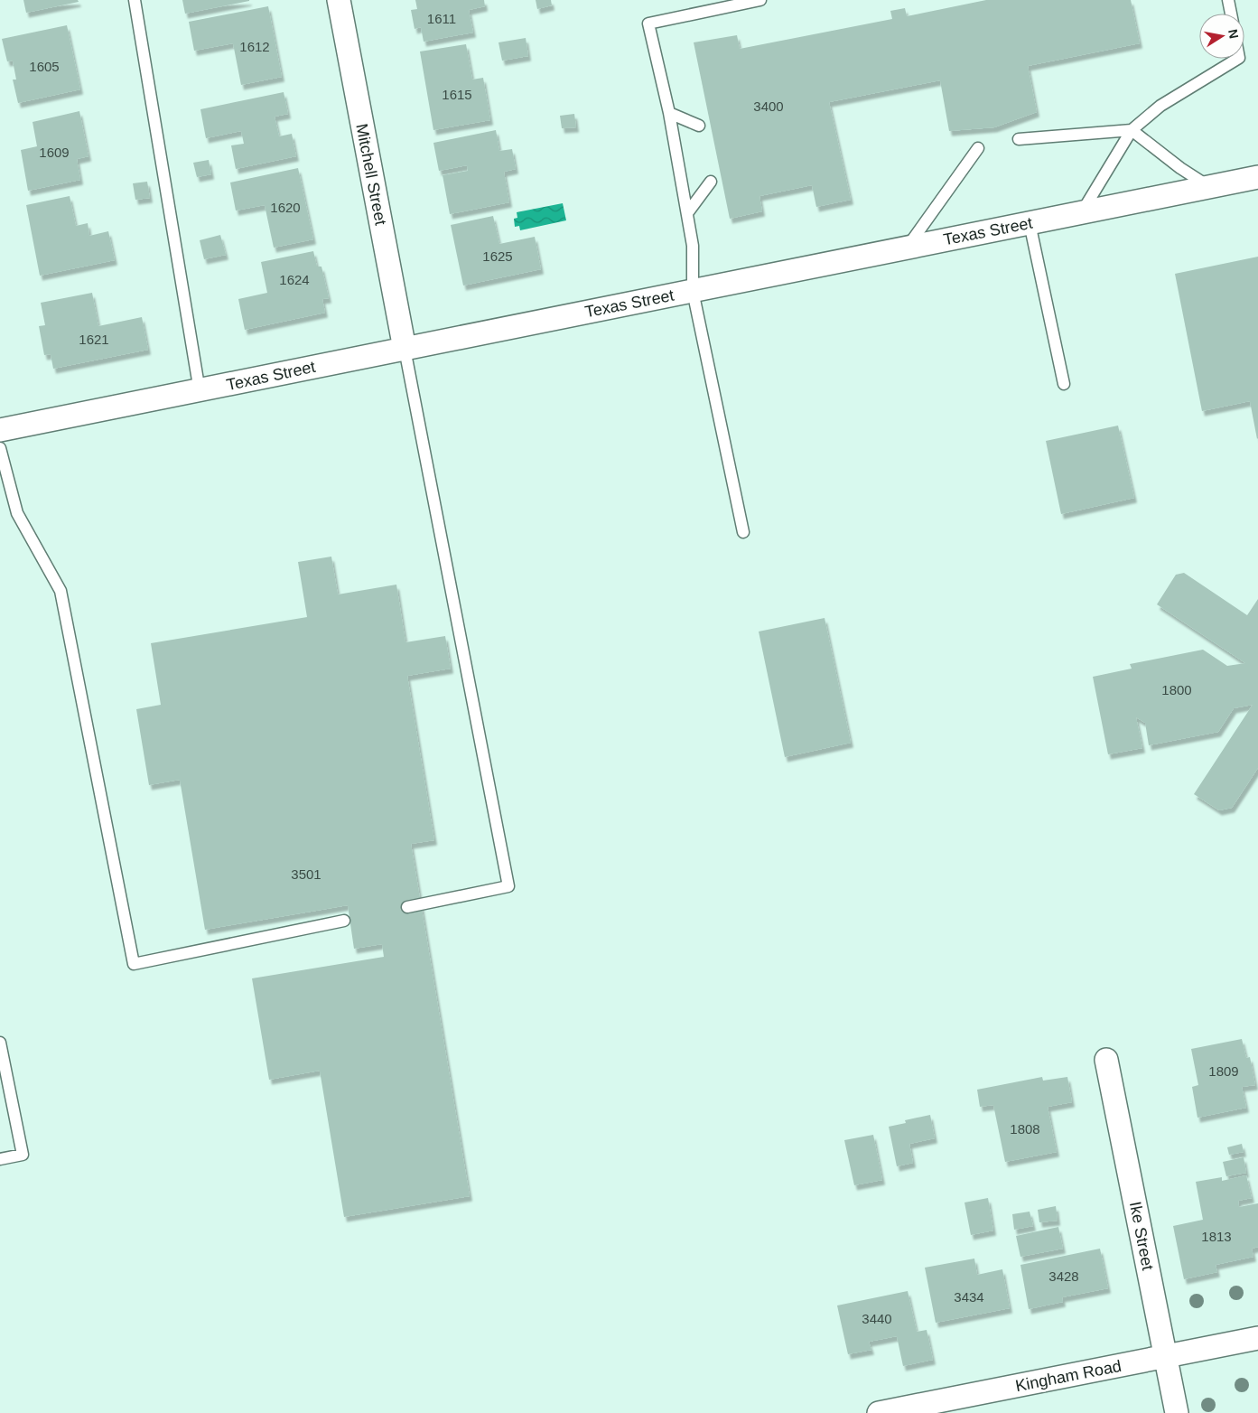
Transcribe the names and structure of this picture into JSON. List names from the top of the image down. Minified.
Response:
{"streets":{"street":["Mitchell Street","Texas Street","Ike Street","Kingham Road"]},"crossings":[["Mitchell Street","Texas Street"],["Ike Street","Kingham Road"]],"house_numbers":["1611","1612","1605","1615","3400","1609","1620","1625","1624","1621","1800","3501","1809","1808","1813","3428","3434","3440"],"north":"right"}
